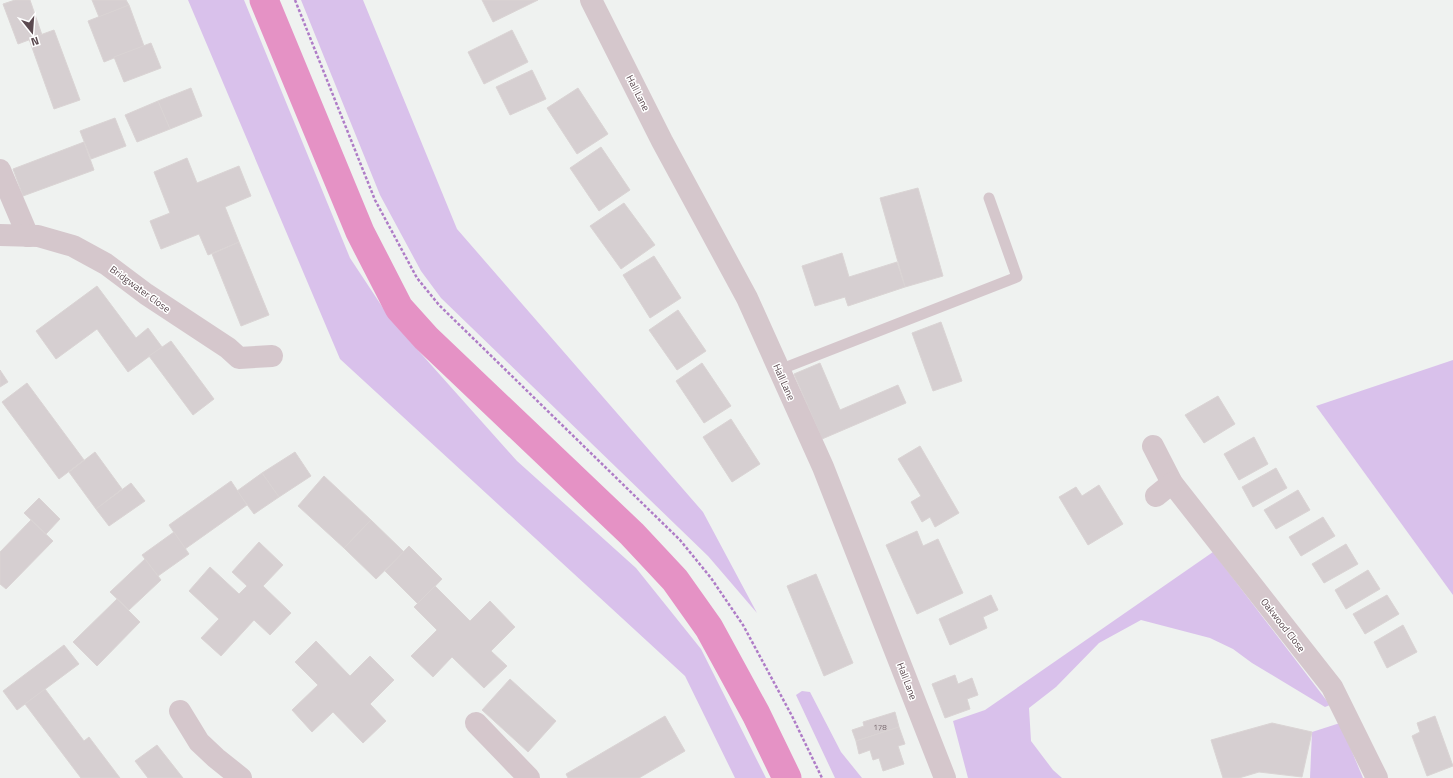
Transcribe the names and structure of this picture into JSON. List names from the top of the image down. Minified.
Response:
{"streets":{"street":["Hall Lane","Bridgwater Close","Oakwood Close"]},"house_numbers":["178"],"north":"bottom"}
